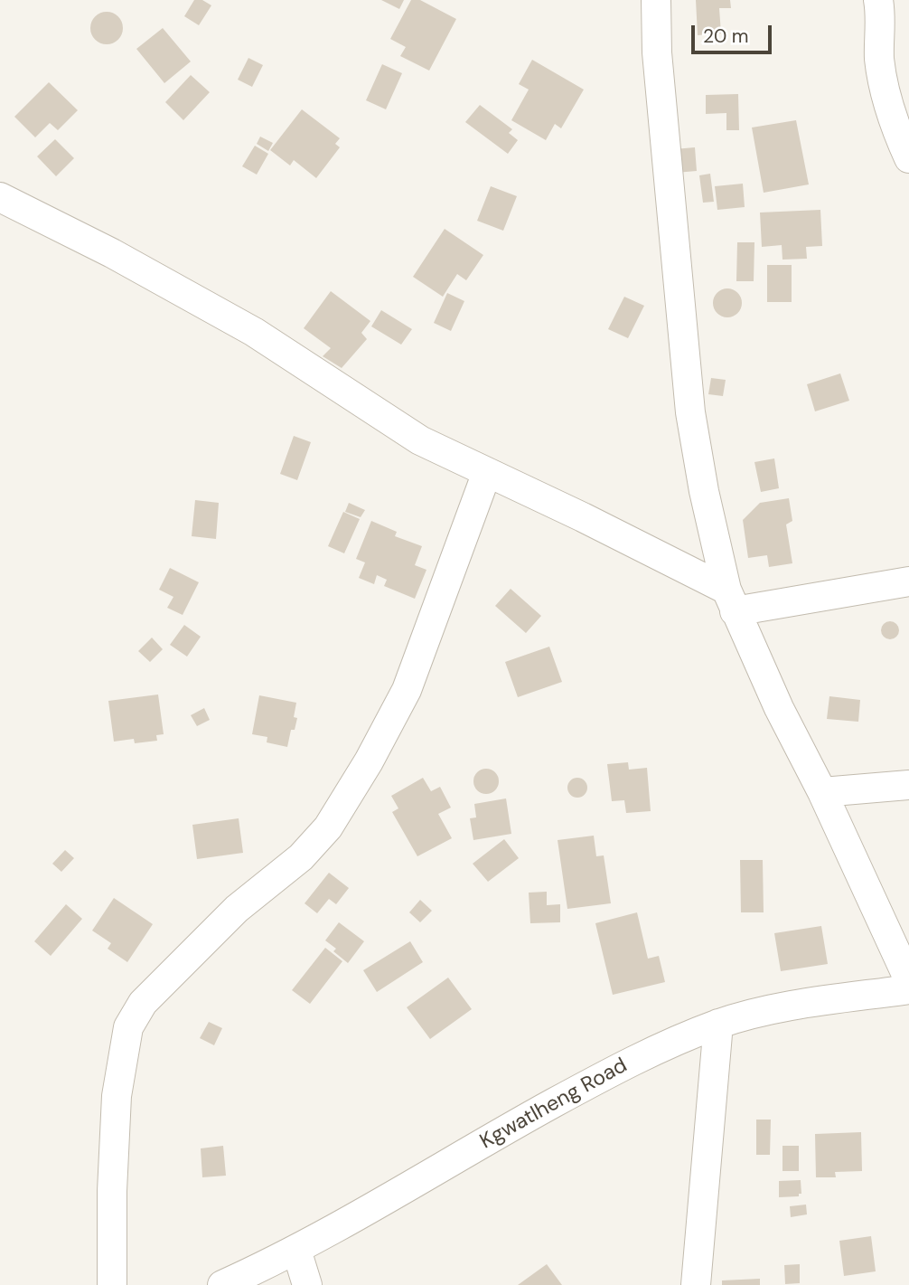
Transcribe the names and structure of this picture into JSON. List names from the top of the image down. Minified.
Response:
{"streets":{"street":["Kgwatlheng Road"]},"scale_bar":"20 m"}
